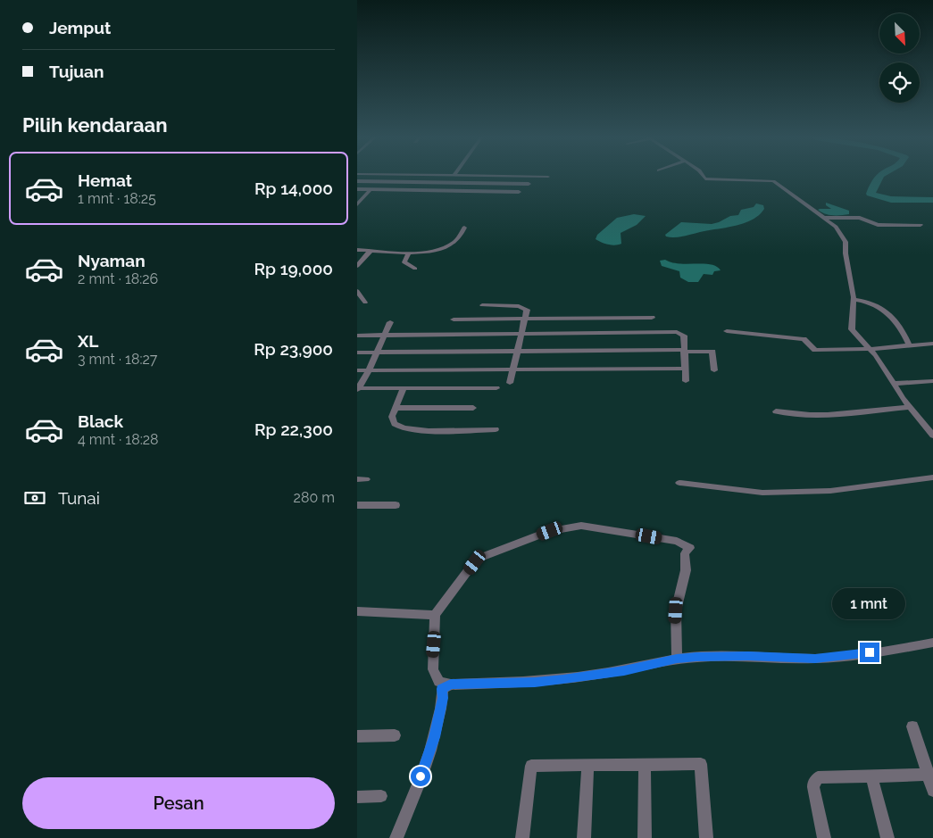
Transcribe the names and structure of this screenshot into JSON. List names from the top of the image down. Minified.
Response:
{"north":"bottom right","page":{"banner":["Jemput","Tujuan"],"heading":"Pilih kendaraan","list":[{"name":"Hemat","note":"1 mnt · 18:25","value":"Rp 14,000"},{"name":"Nyaman","note":"2 mnt · 18:26","value":"Rp 19,000"},{"name":"XL","note":"3 mnt · 18:27","value":"Rp 23,900"},{"name":"Black","note":"4 mnt · 18:28","value":"Rp 22,300"}],"pay":["Tunai","280 m"],"bubble":"1 mnt","buttons":"Pesan"}}
